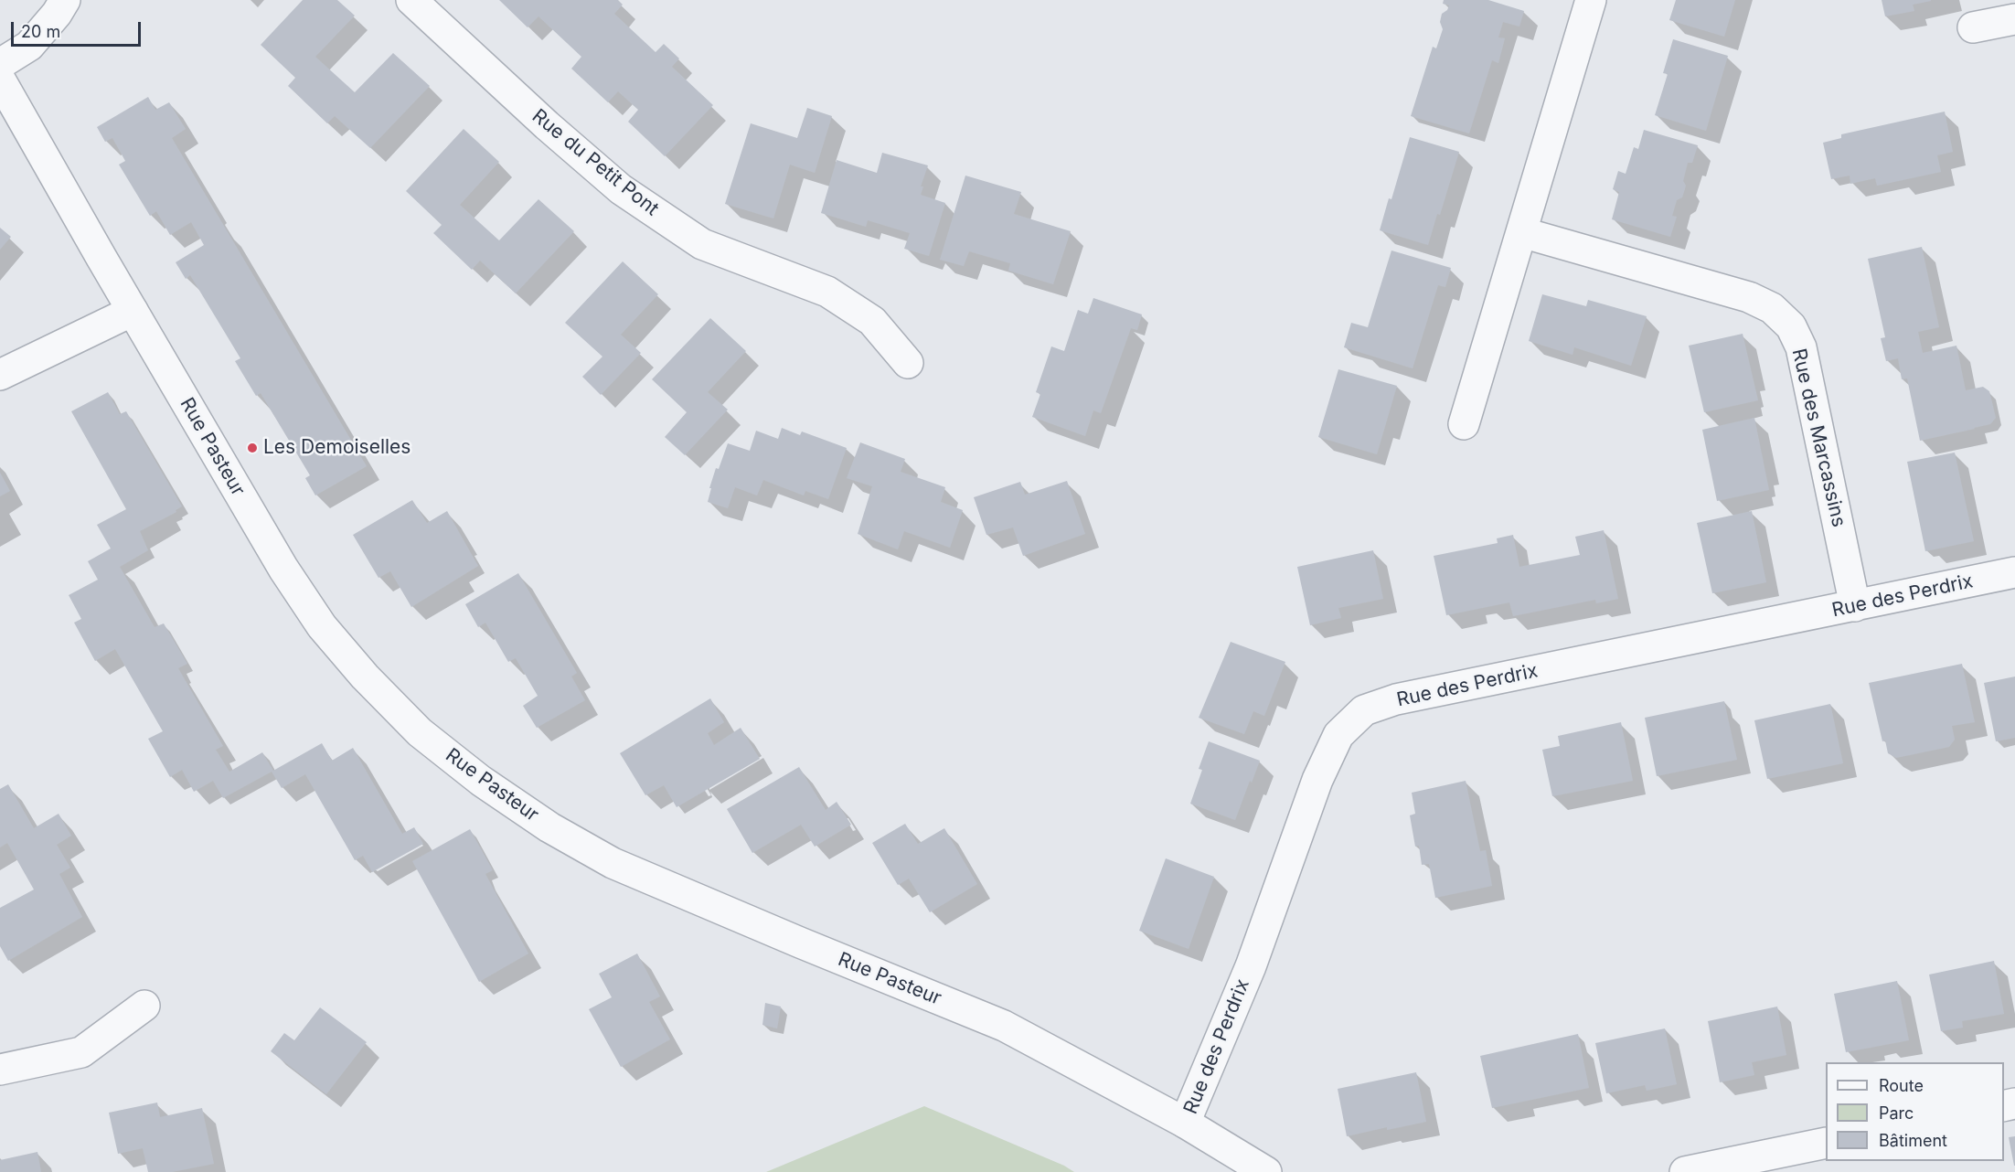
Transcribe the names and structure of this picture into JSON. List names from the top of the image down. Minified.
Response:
{"streets":{"street":["Rue du Petit Pont","Rue des Marcassins","Rue Pasteur","Rue des Perdrix"]},"crossings":[["Rue des Marcassins","Rue des Perdrix"],["Rue Pasteur","Rue des Perdrix"]],"places":["Les Demoiselles"],"legend":["Route","Parc","Bâtiment"],"scale_bar":"20 m"}
